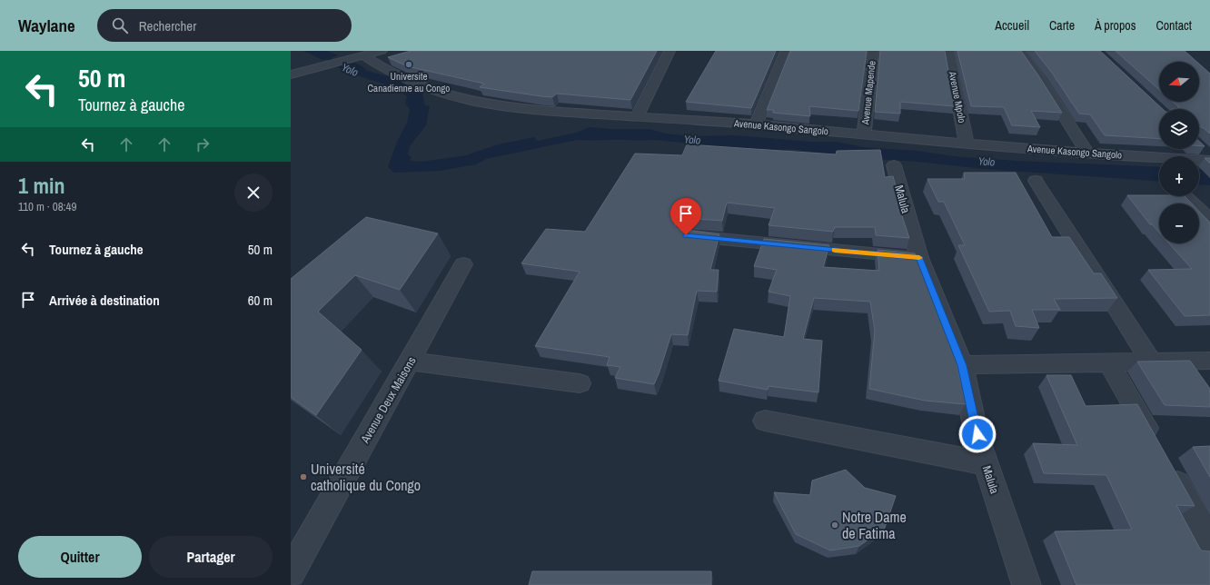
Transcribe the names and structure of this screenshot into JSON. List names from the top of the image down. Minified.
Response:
{"streets":{"street":["Avenue Mapende","Avenue Mpolo","Avenue Kasongo Sangolo","Malula","Avenue Deux Maisons"]},"crossings":[["Avenue Mapende","Avenue Kasongo Sangolo"],["Avenue Mpolo","Avenue Kasongo Sangolo"]],"water":["Yolo"],"places":["Universite Canadienne au Congo","Université catholique du Congo","Notre Dame de Fatima"],"north":"left","page":{"header":"Waylane","search":"Rechercher","nav":["Accueil","Carte","À propos","Contact"],"turn":["50 m","Tournez à gauche"],"map_buttons":["+","−"],"heading":["1 min","110 m · 08:49"],"list":[{"name":"Tournez à gauche","value":"50 m"},{"name":"Arrivée à destination","value":"60 m"}],"buttons":["Quitter","Partager"]}}
